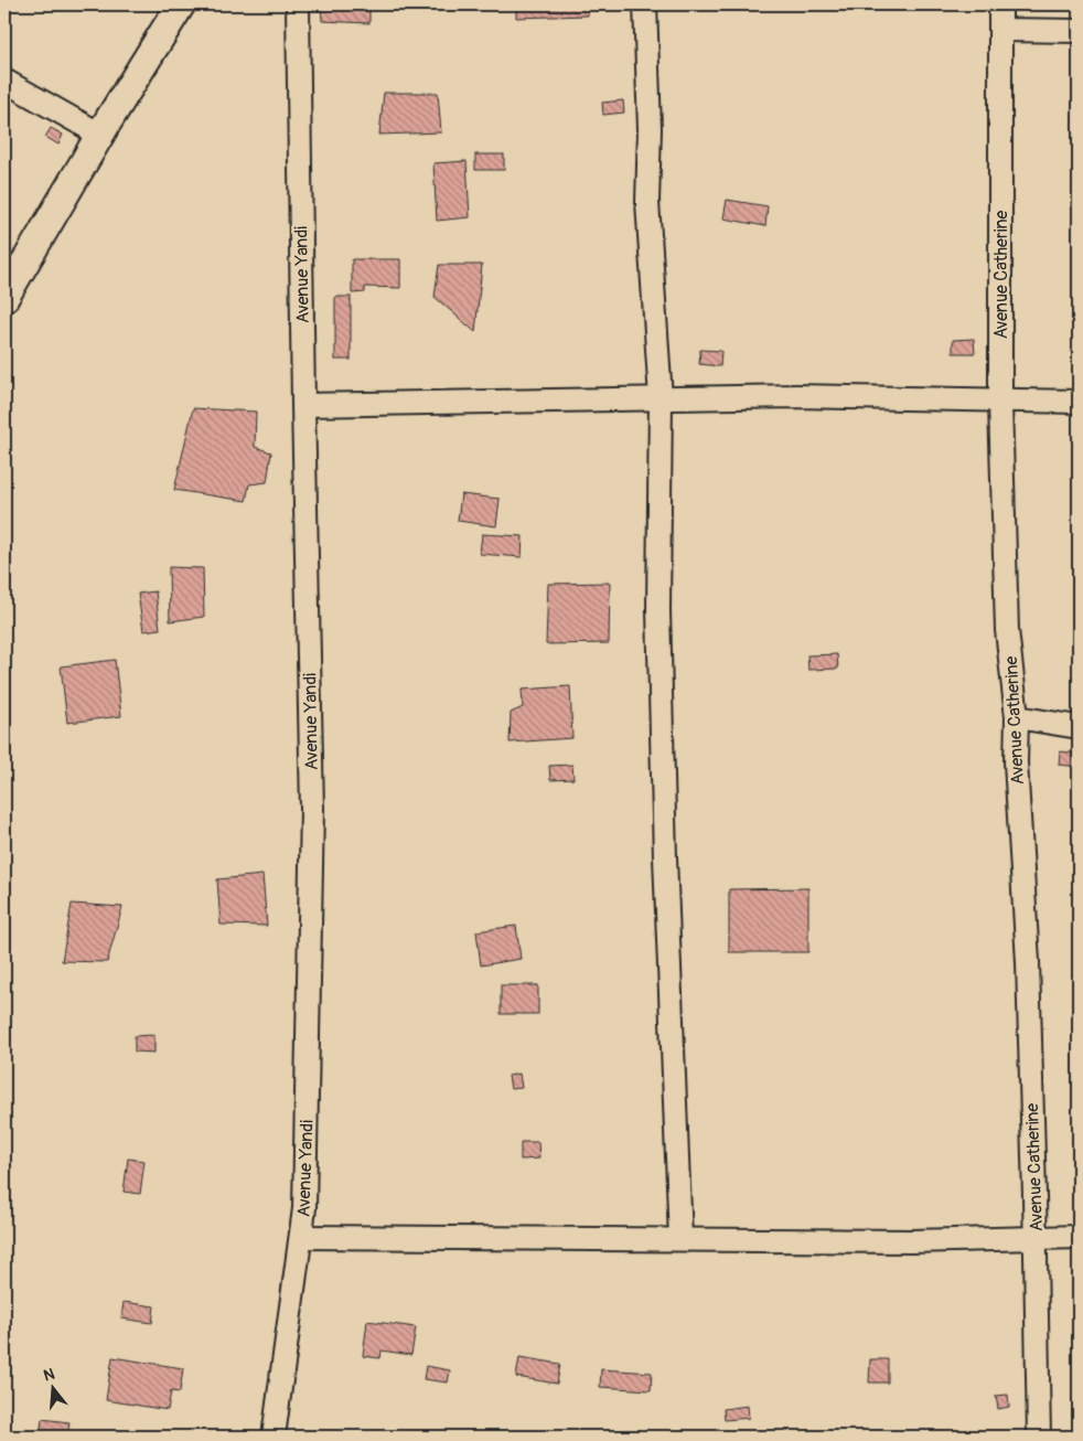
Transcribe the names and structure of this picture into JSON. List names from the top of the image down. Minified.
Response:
{"streets":{"street":["Avenue Yandi","Avenue Catherine"]},"north":"top"}
